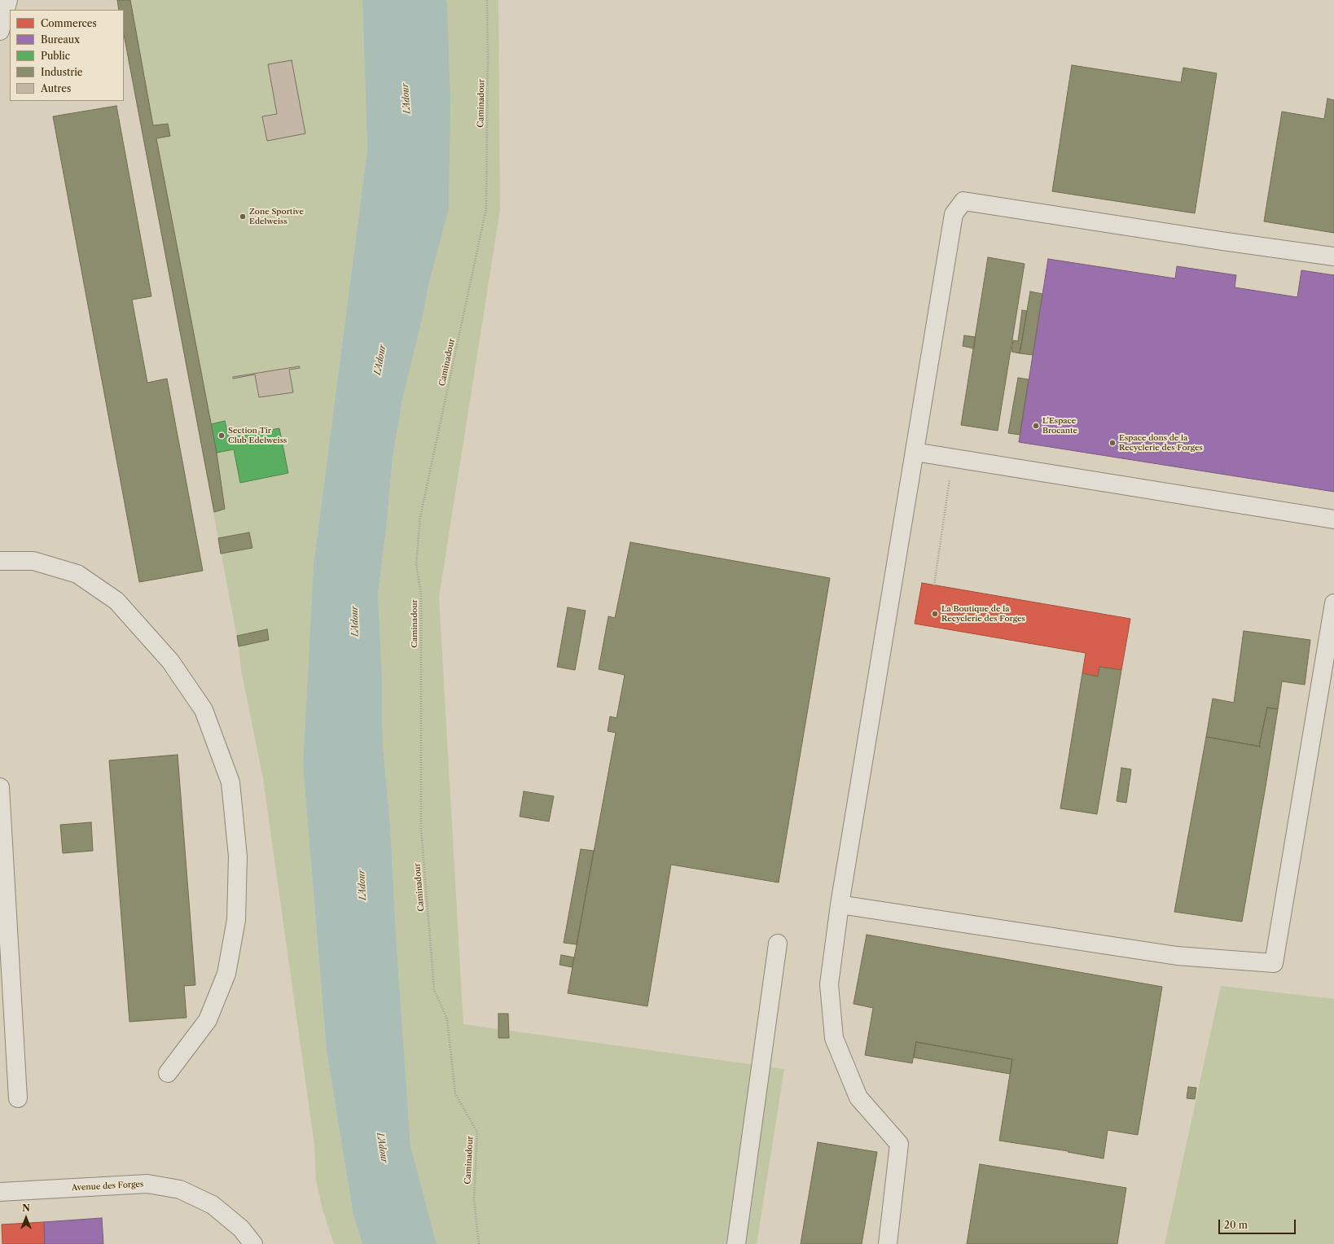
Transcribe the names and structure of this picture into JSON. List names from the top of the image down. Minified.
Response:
{"streets":{"street":["Avenue des Forges"],"path":["Caminadour"]},"water":["L'Adour"],"places":["Zone Sportive Edelweiss","L'Espace Brocante","Section Tir Club Edelweiss","Espace dons de la Recyclerie des Forges","La Boutique de la Recyclerie des Forges"],"legend":["Commerces","Bureaux","Public","Industrie","Autres"],"scale_bar":"20 m","north":"top"}
